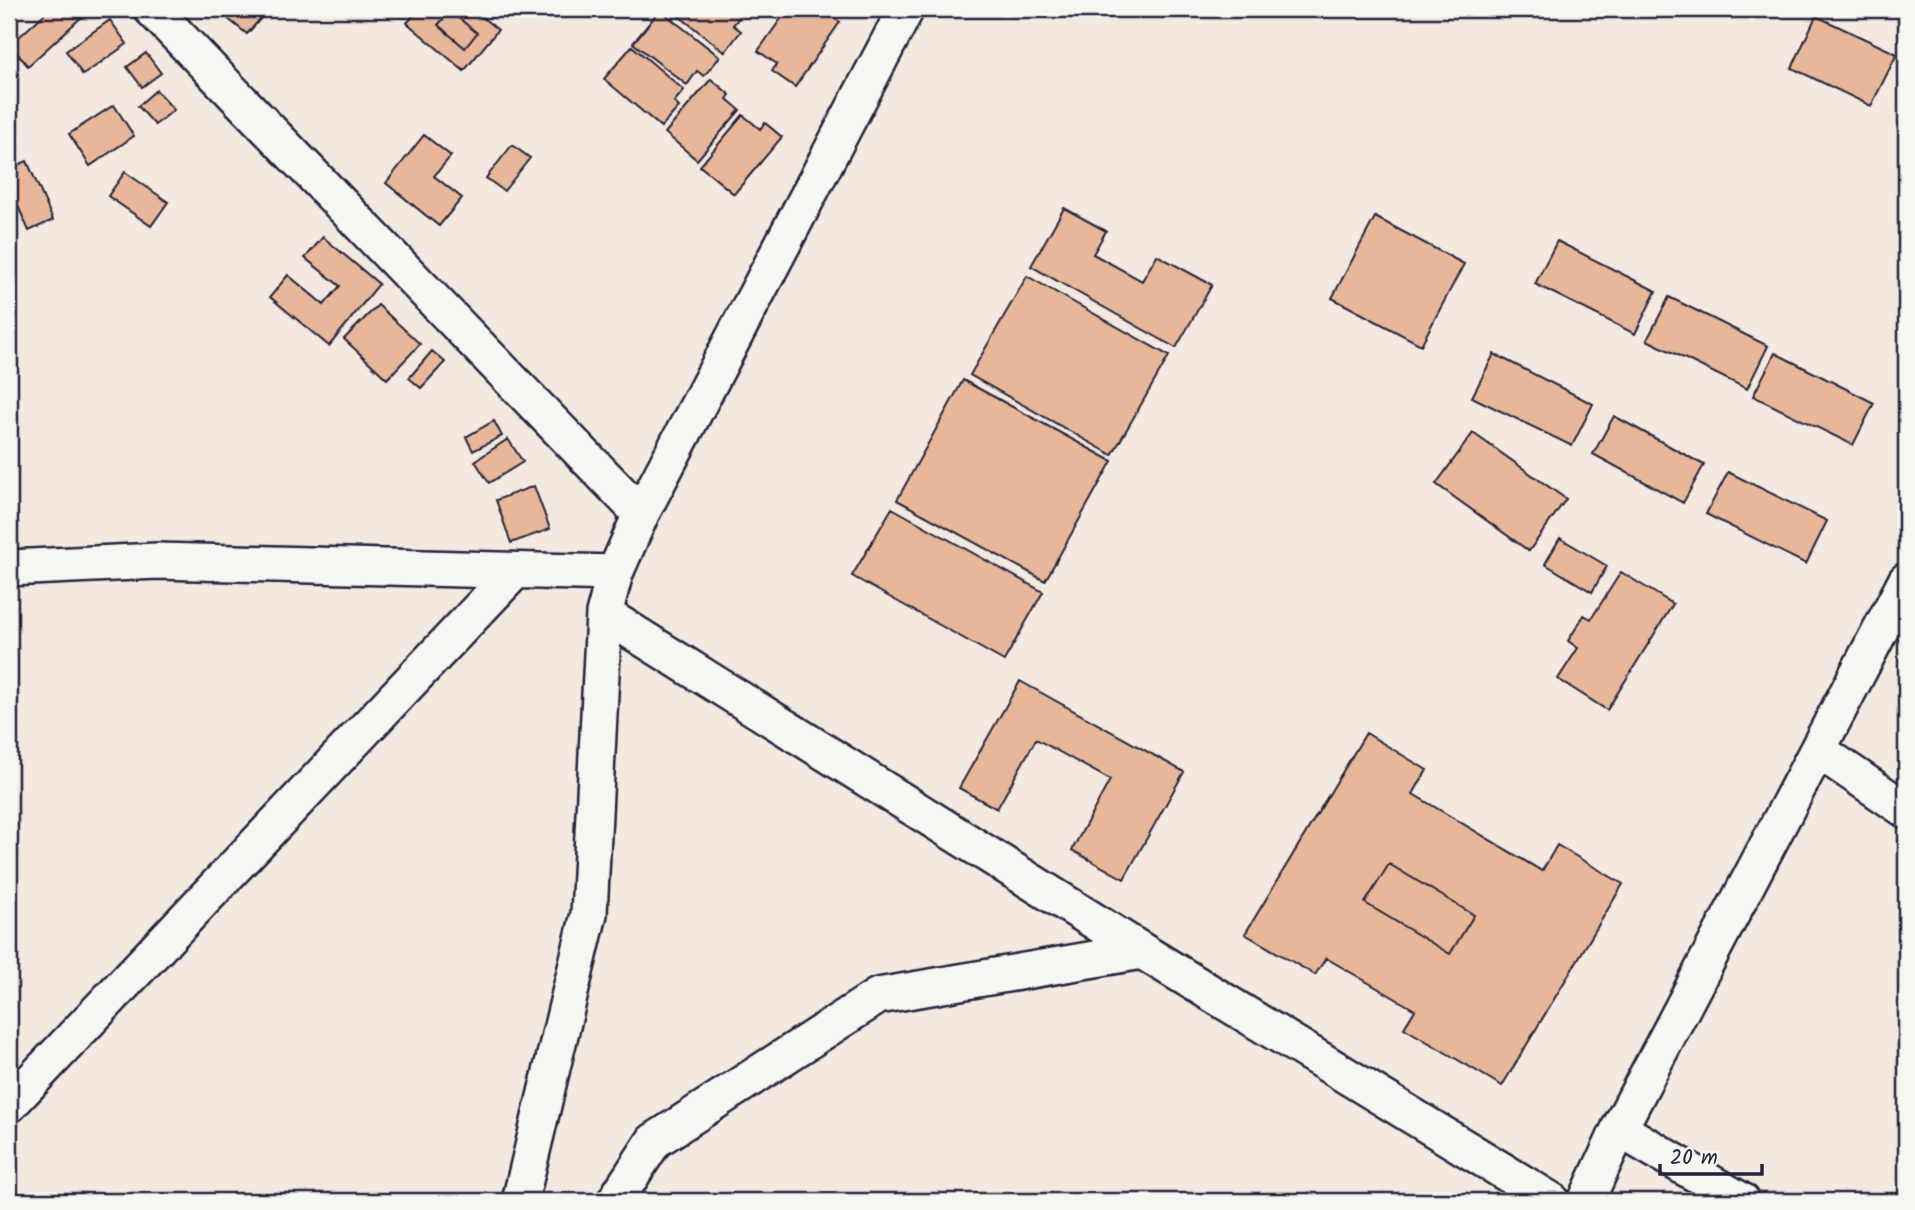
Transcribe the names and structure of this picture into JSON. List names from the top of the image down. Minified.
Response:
{"scale_bar":"20 m"}
